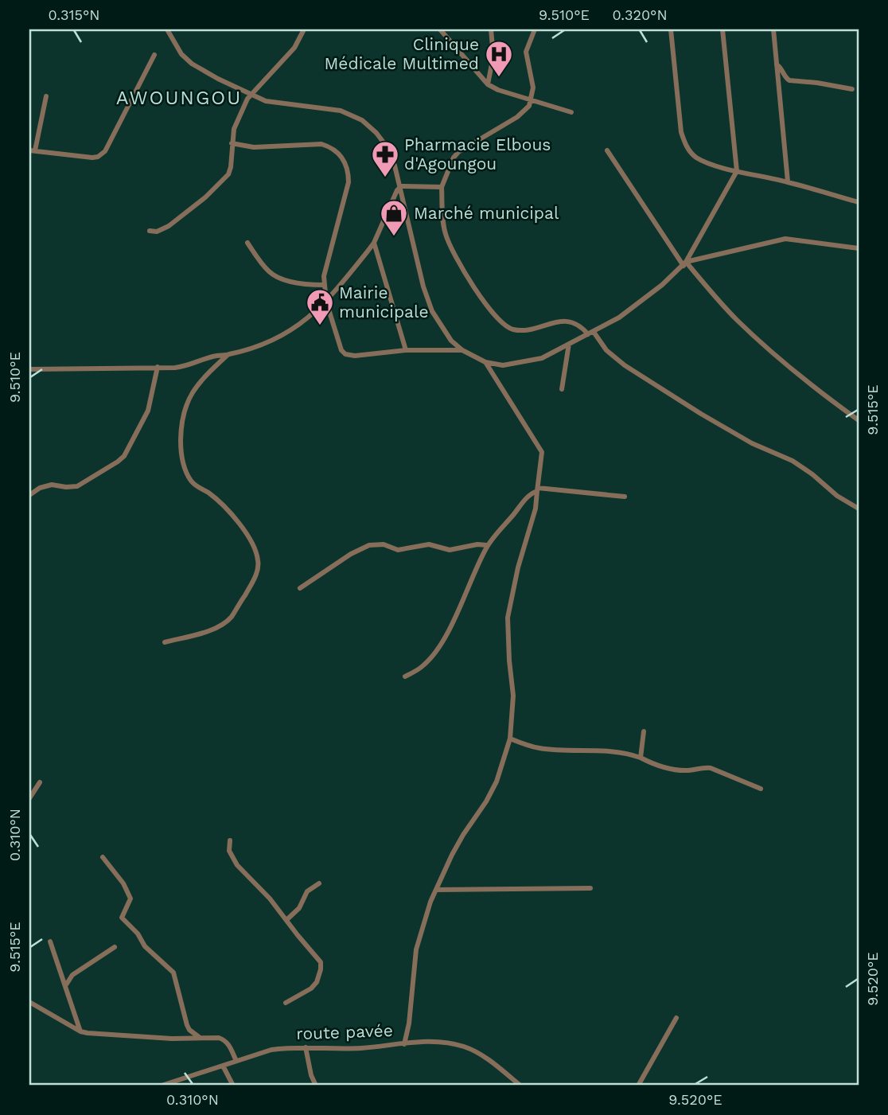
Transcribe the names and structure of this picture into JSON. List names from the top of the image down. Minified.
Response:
{"streets":{"street":["route pavée"]},"districts":["AWOUNGOU"],"places":{"hospital":["Clinique Médicale Multimed"],"pharmacy":["Pharmacie Elbous d'Agoungou"],"shop":["Marché municipal"],"public building":["Mairie municipale"]},"coordinates":["0.315°N","9.510°E","0.320°N","9.515°E","0.310°N","9.520°E"]}
